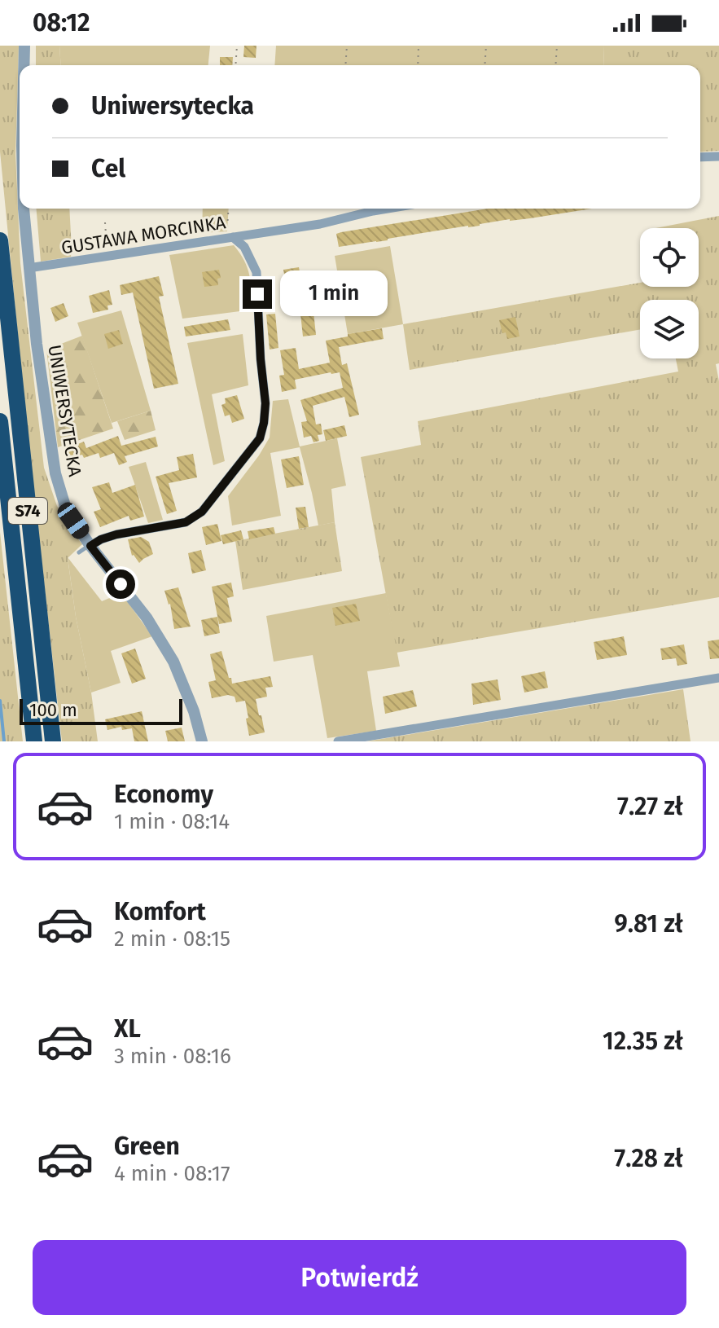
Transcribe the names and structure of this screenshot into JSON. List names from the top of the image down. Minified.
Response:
{"streets":{"highway":["S74"],"street":["GUSTAWA MORCINKA","UNIWERSYTECKA"]},"crossings":[["GUSTAWA MORCINKA","UNIWERSYTECKA"]],"scale_bar":"100 m","page":{"status":"08:12","banner":["Uniwersytecka","Cel"],"bubble":"1 min","scale":"100 m","list":[{"name":"Economy","note":"1 min · 08:14","value":"7.27 zł"},{"name":"Komfort","note":"2 min · 08:15","value":"9.81 zł"},{"name":"XL","note":"3 min · 08:16","value":"12.35 zł"},{"name":"Green","note":"4 min · 08:17","value":"7.28 zł"}],"buttons":"Potwierdź"}}
